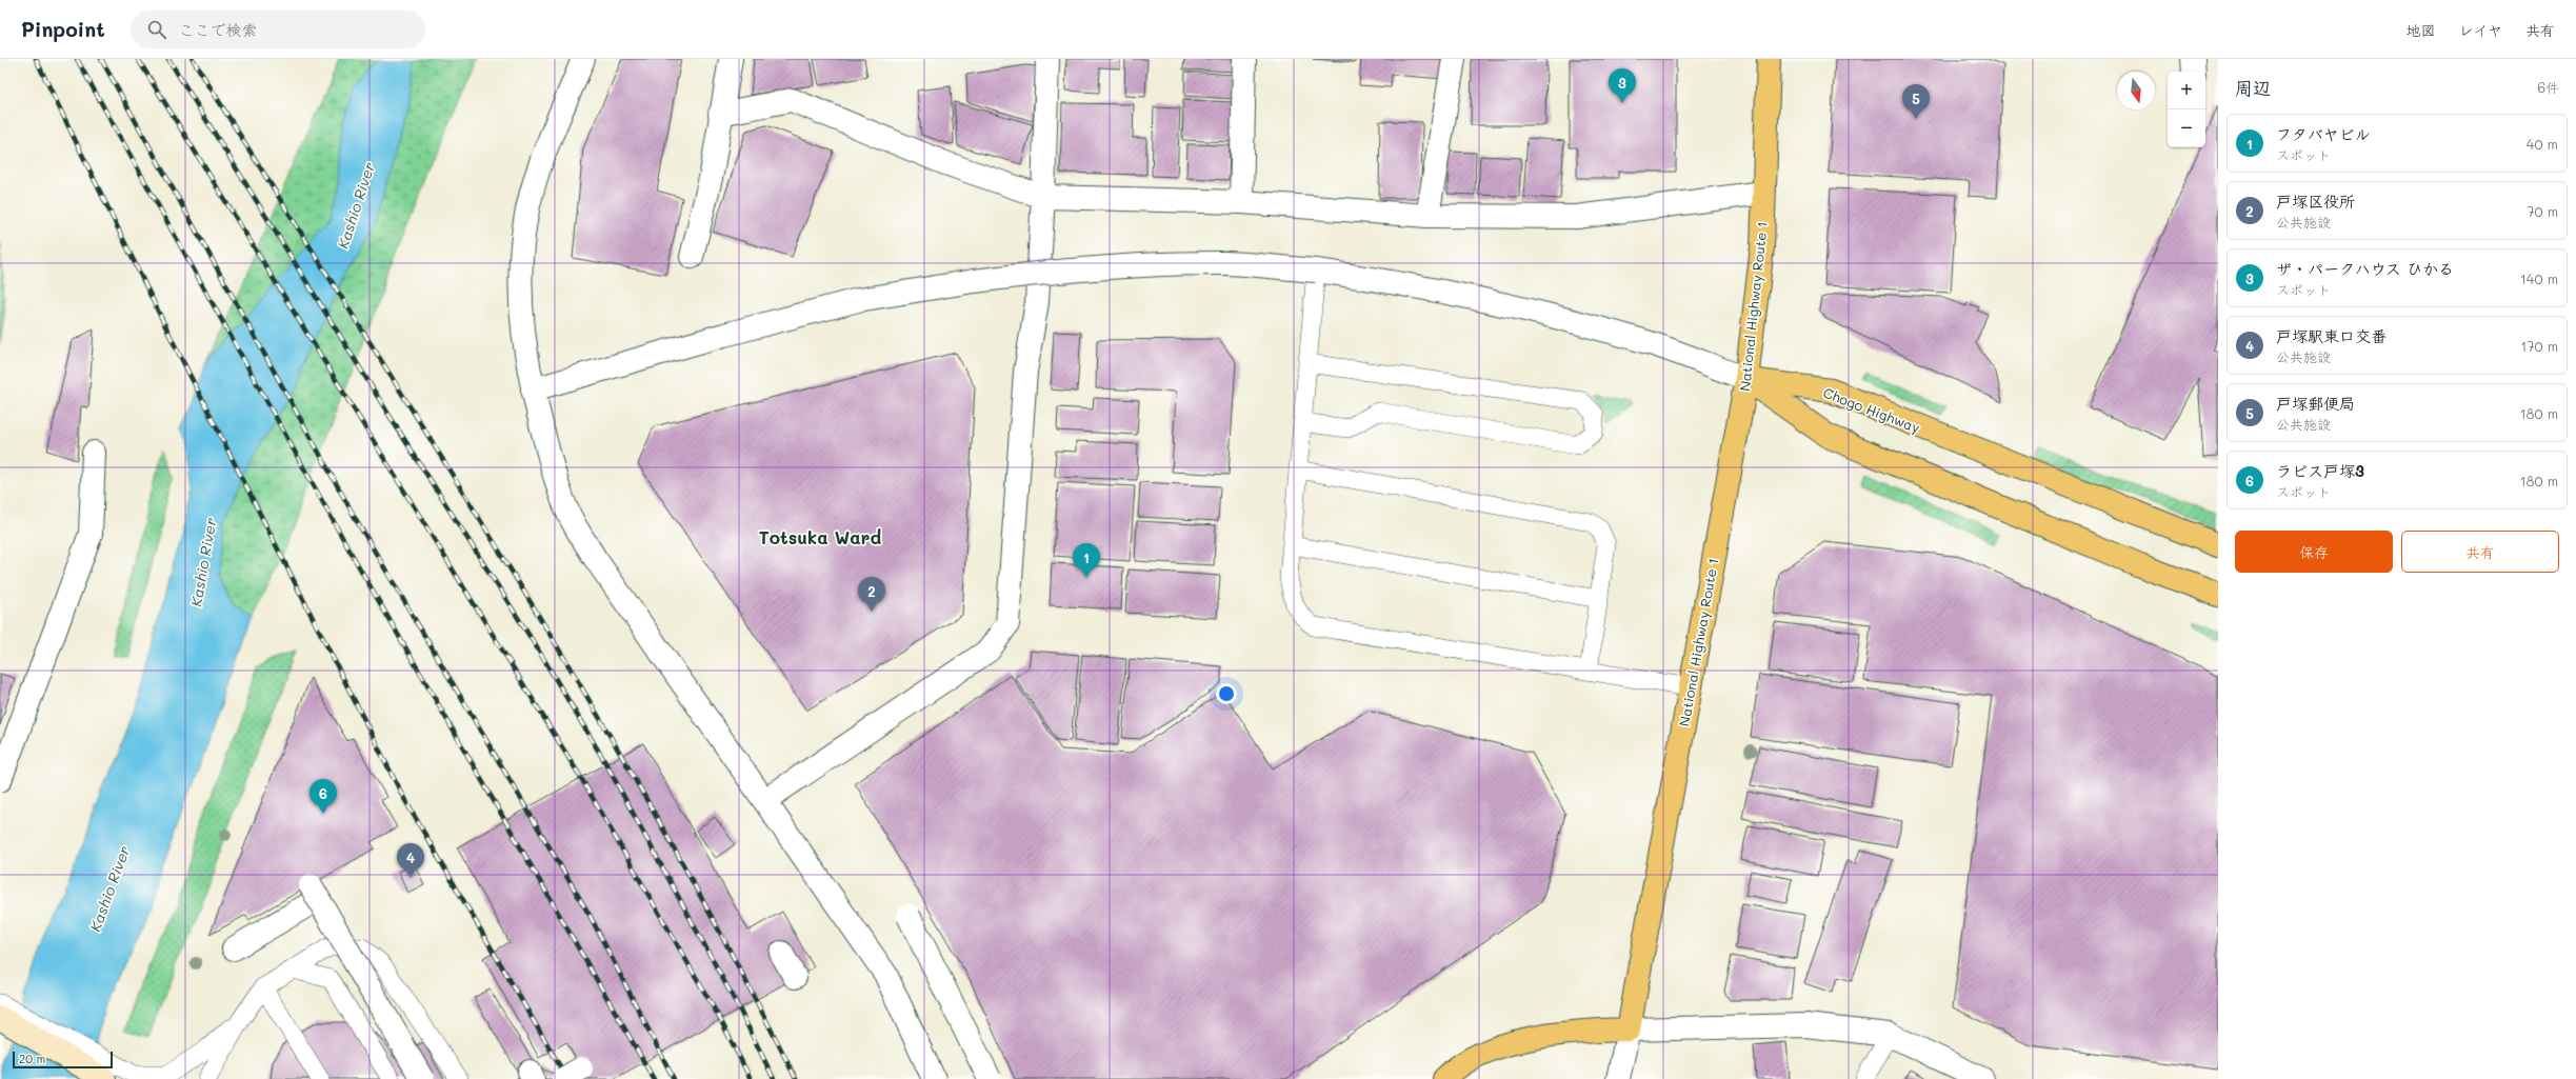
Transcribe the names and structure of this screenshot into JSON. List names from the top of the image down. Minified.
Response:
{"streets":{"main road":["National Highway Route 1","Chogo Highway"]},"crossings":[["National Highway Route 1","Chogo Highway"]],"districts":["Totsuka Ward"],"water":["Kashio River"],"scale_bar":"20 m","north":"bottom","page":{"header":"Pinpoint","search":"ここで検索","nav":["地図","レイヤ","共有"],"heading":["周辺","6件"],"pins":["3","5","1","2","6","4"],"map_buttons":["+","−"],"list":[{"mark":"1","name":"フタバヤビル","note":"スポット","value":"40 m"},{"mark":"2","name":"戸塚区役所","note":"公共施設","value":"70 m"},{"mark":"3","name":"ザ・パークハウス ひかる","note":"スポット","value":"140 m"},{"mark":"4","name":"戸塚駅東口交番","note":"公共施設","value":"170 m"},{"mark":"5","name":"戸塚郵便局","note":"公共施設","value":"180 m"},{"mark":"6","name":"ラピス戸塚3","note":"スポット","value":"180 m"}],"buttons":["保存","共有"],"scale":"20 m"}}
